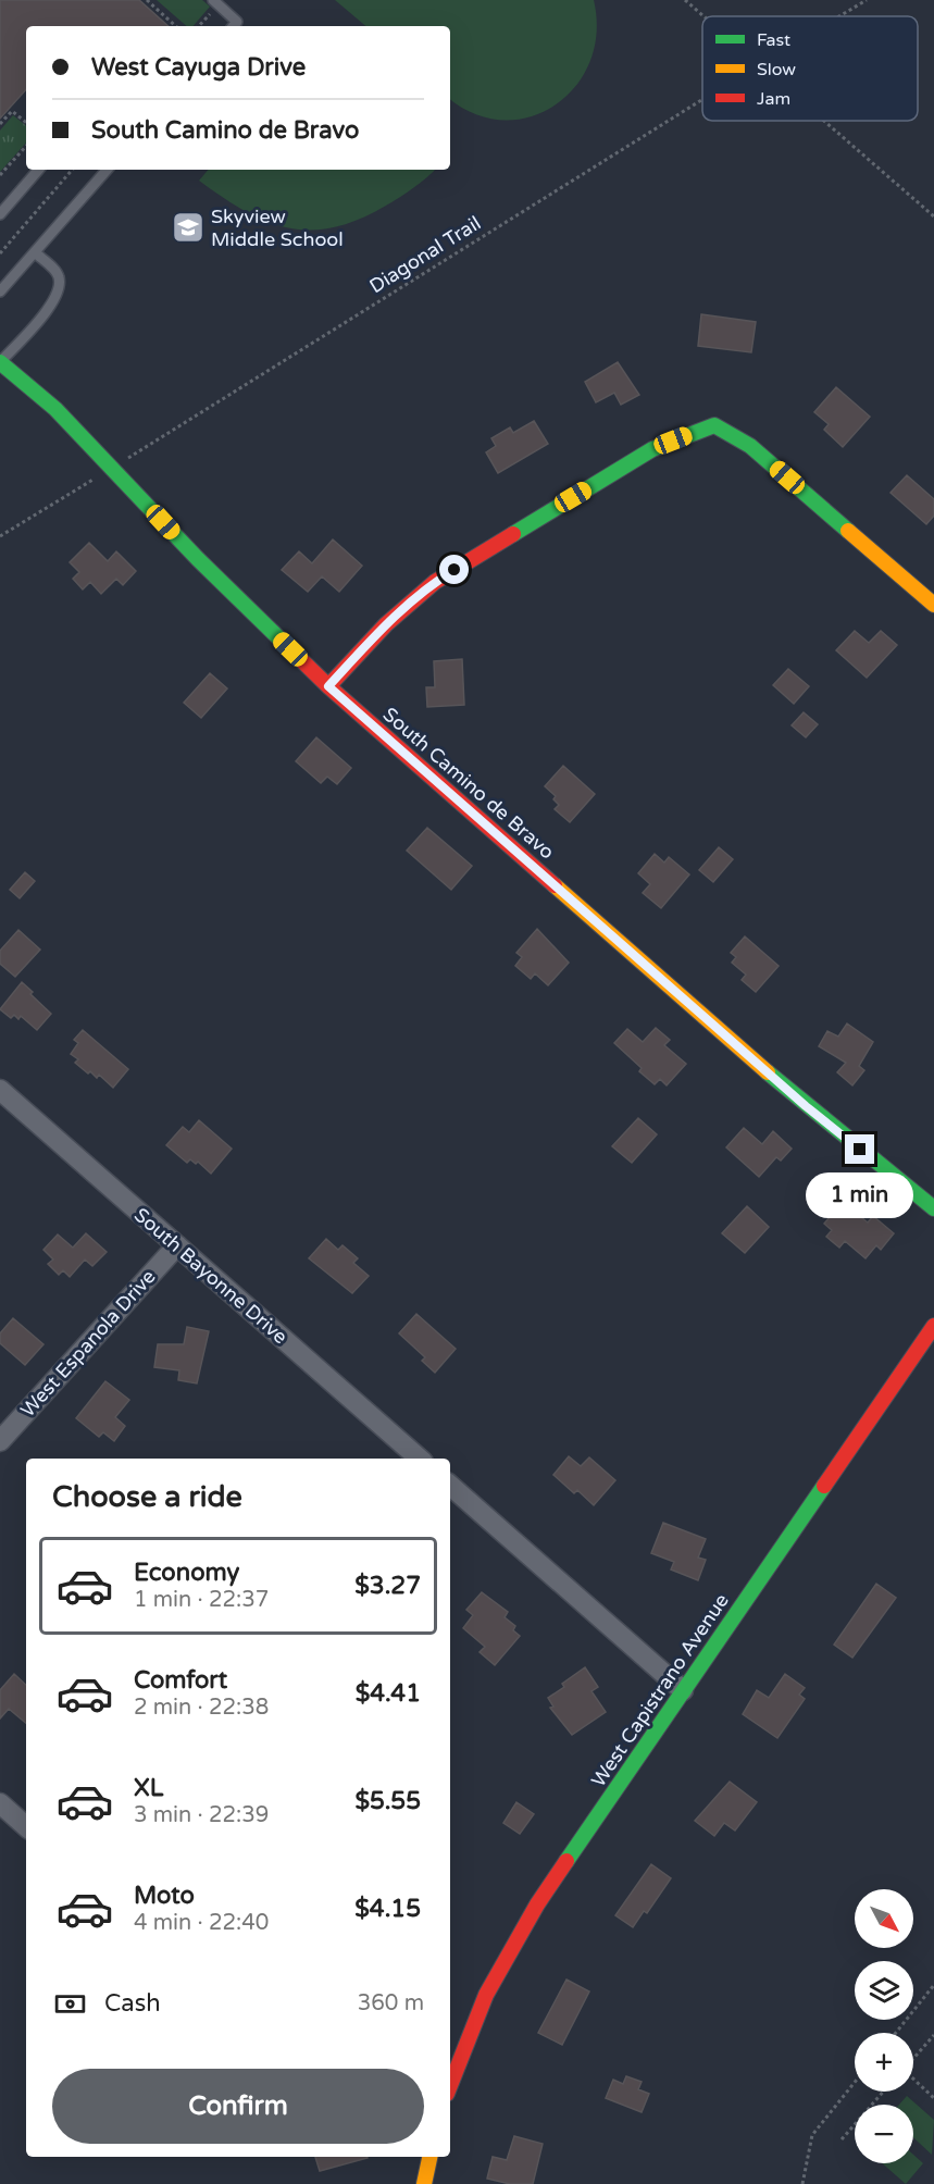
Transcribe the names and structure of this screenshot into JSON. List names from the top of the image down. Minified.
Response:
{"streets":{"street":["South Camino de Bravo","South Bayonne Drive","West Espanola Drive","West Capistrano Avenue"],"path":["Diagonal Trail"]},"crossings":[["Diagonal Trail","South Camino de Bravo"],["South Bayonne Drive","West Espanola Drive"]],"places":{"school or university":["Skyview Middle School"]},"legend":["Fast","Slow","Jam"],"north":"bottom right","page":{"banner":["West Cayuga Drive","South Camino de Bravo"],"bubble":"1 min","heading":"Choose a ride","list":[{"name":"Economy","note":"1 min · 22:37","value":"$3.27"},{"name":"Comfort","note":"2 min · 22:38","value":"$4.41"},{"name":"XL","note":"3 min · 22:39","value":"$5.55"},{"name":"Moto","note":"4 min · 22:40","value":"$4.15"}],"map_buttons":["+","−"],"pay":["Cash","360 m"],"buttons":"Confirm"}}
